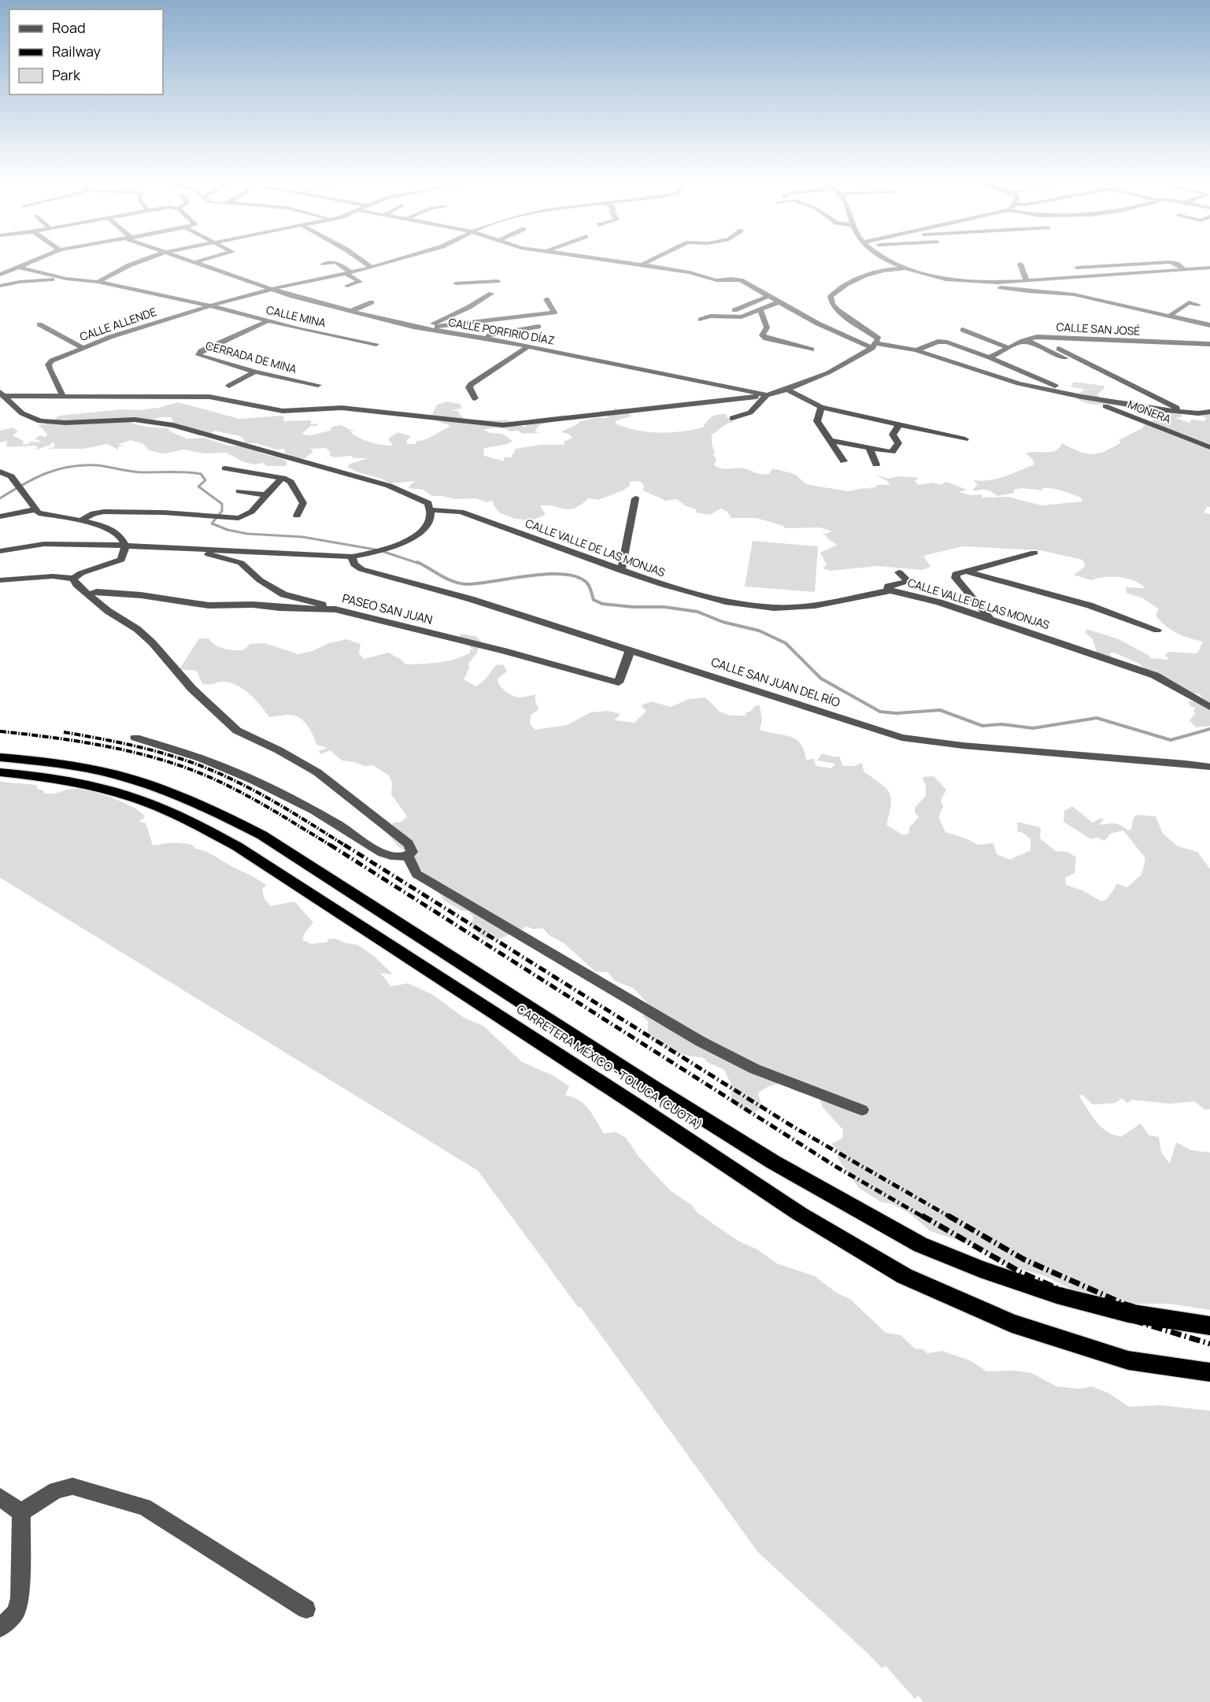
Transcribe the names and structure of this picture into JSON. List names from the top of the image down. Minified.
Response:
{"streets":{"highway":["CARRETERA MÉXICO - TOLUCA (CUOTA)"],"street":["CALLE MINA","CALLE ALLENDE","CALLE SAN JOSÉ","CALLE PORFIRIO DÍAZ","CERRADA DE MINA","MONERA","CALLE VALLE DE LAS MONJAS","PASEO SAN JUAN","CALLE SAN JUAN DEL RÍO"]},"crossings":[["CALLE MINA","CALLE ALLENDE"],["CALLE MINA","CERRADA DE MINA"],["CALLE ALLENDE","CALLE PORFIRIO DÍAZ"],["PASEO SAN JUAN","CALLE SAN JUAN DEL RÍO"]],"legend":["Road","Railway","Park"]}
